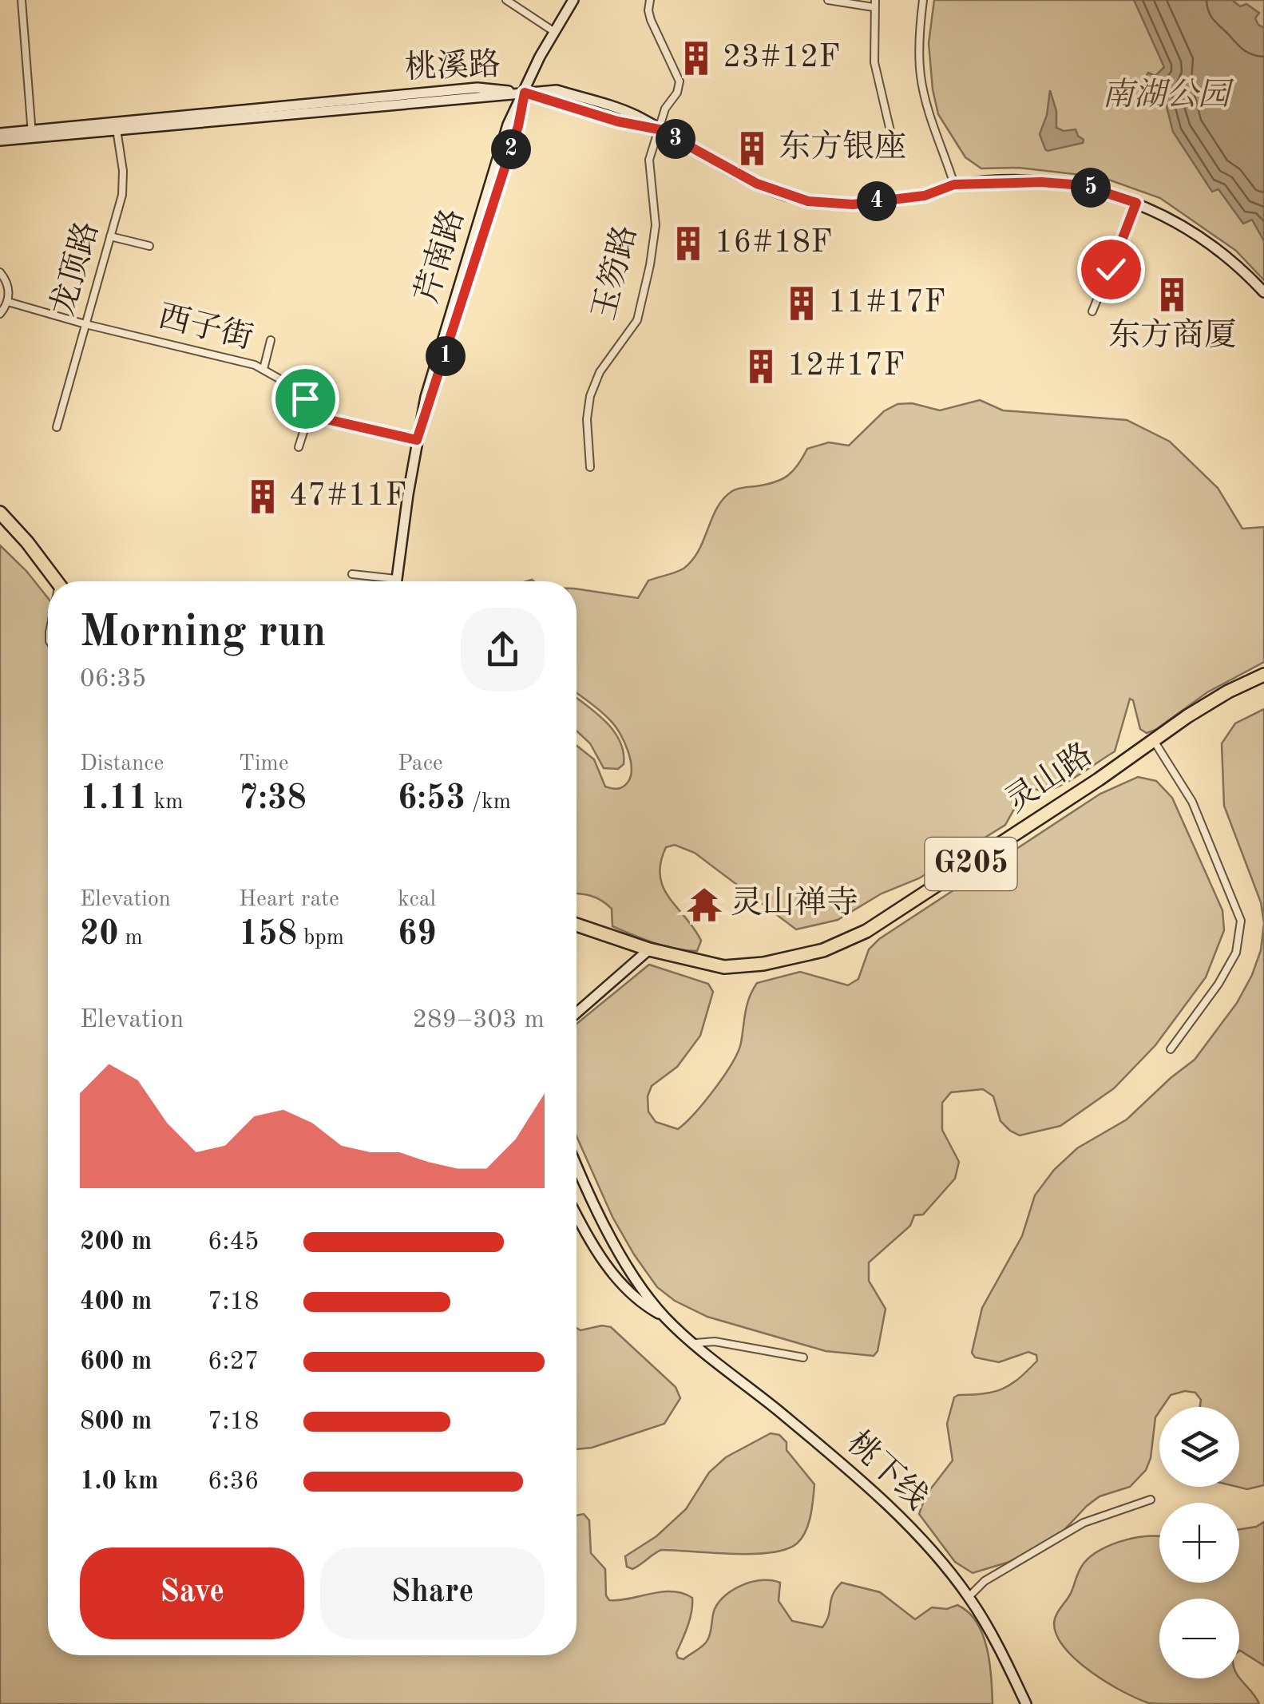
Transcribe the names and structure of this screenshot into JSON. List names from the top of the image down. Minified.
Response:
{"streets":{"highway":["灵山路","G205"],"main road":["桃溪路","芹南路","桃下线"],"street":["龙顶路","玉笏路","西子街"]},"crossings":[["桃溪路","芹南路"],["桃溪路","龙顶路"],["桃溪路","玉笏路"],["龙顶路","西子街"],["灵山路","G205"]],"parks":["南湖公园"],"places":{"building":["23#12F","东方银座","16#18F","东方商厦","11#17F","12#17F","47#11F"],"temple":["灵山禅寺"]},"page":{"pins":["3","2","5","4","1"],"heading":["Morning run","06:35"],"stats":[["Distance","1.11 km"],["Time","7:38"],["Pace","6:53 /km"],["Elevation","20 m"],["Heart rate","158 bpm"],["kcal","69"]],"chart":["Elevation","289–303 m"],"list":[{"name":"200 m","note":"6:45"},{"name":"400 m","note":"7:18"},{"name":"600 m","note":"6:27"},{"name":"800 m","note":"7:18"},{"name":"1.0 km","note":"6:36"}],"map_buttons":["+","−"],"buttons":["Save","Share"]}}
